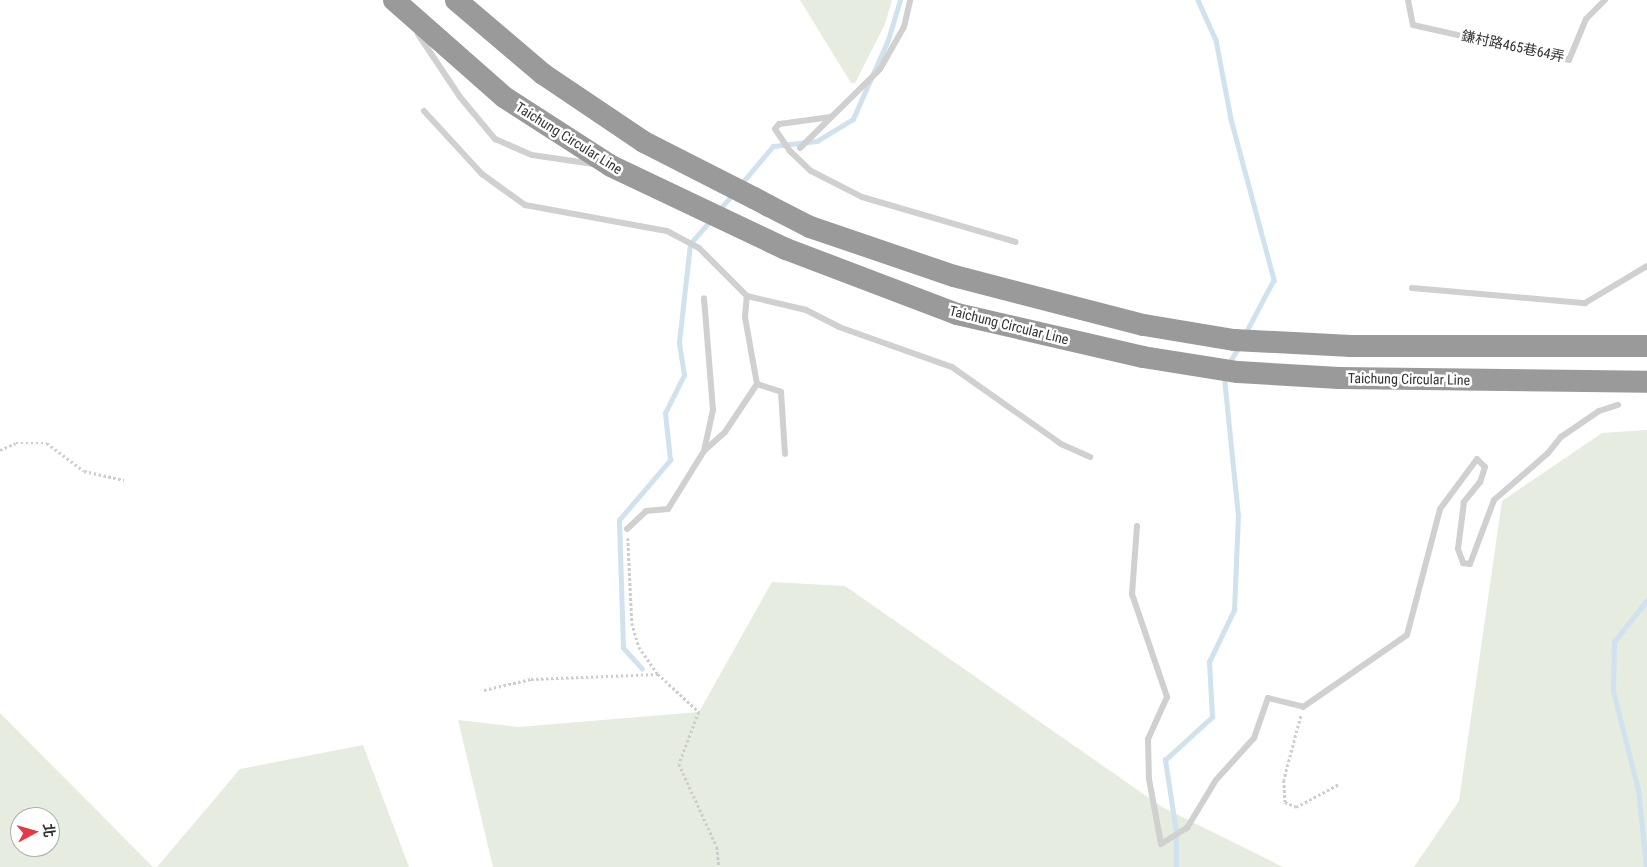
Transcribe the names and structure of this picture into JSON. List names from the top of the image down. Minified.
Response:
{"streets":{"highway":["Taichung Circular Line"],"lane":["鎌村路465巷64弄"]},"north":"right"}
